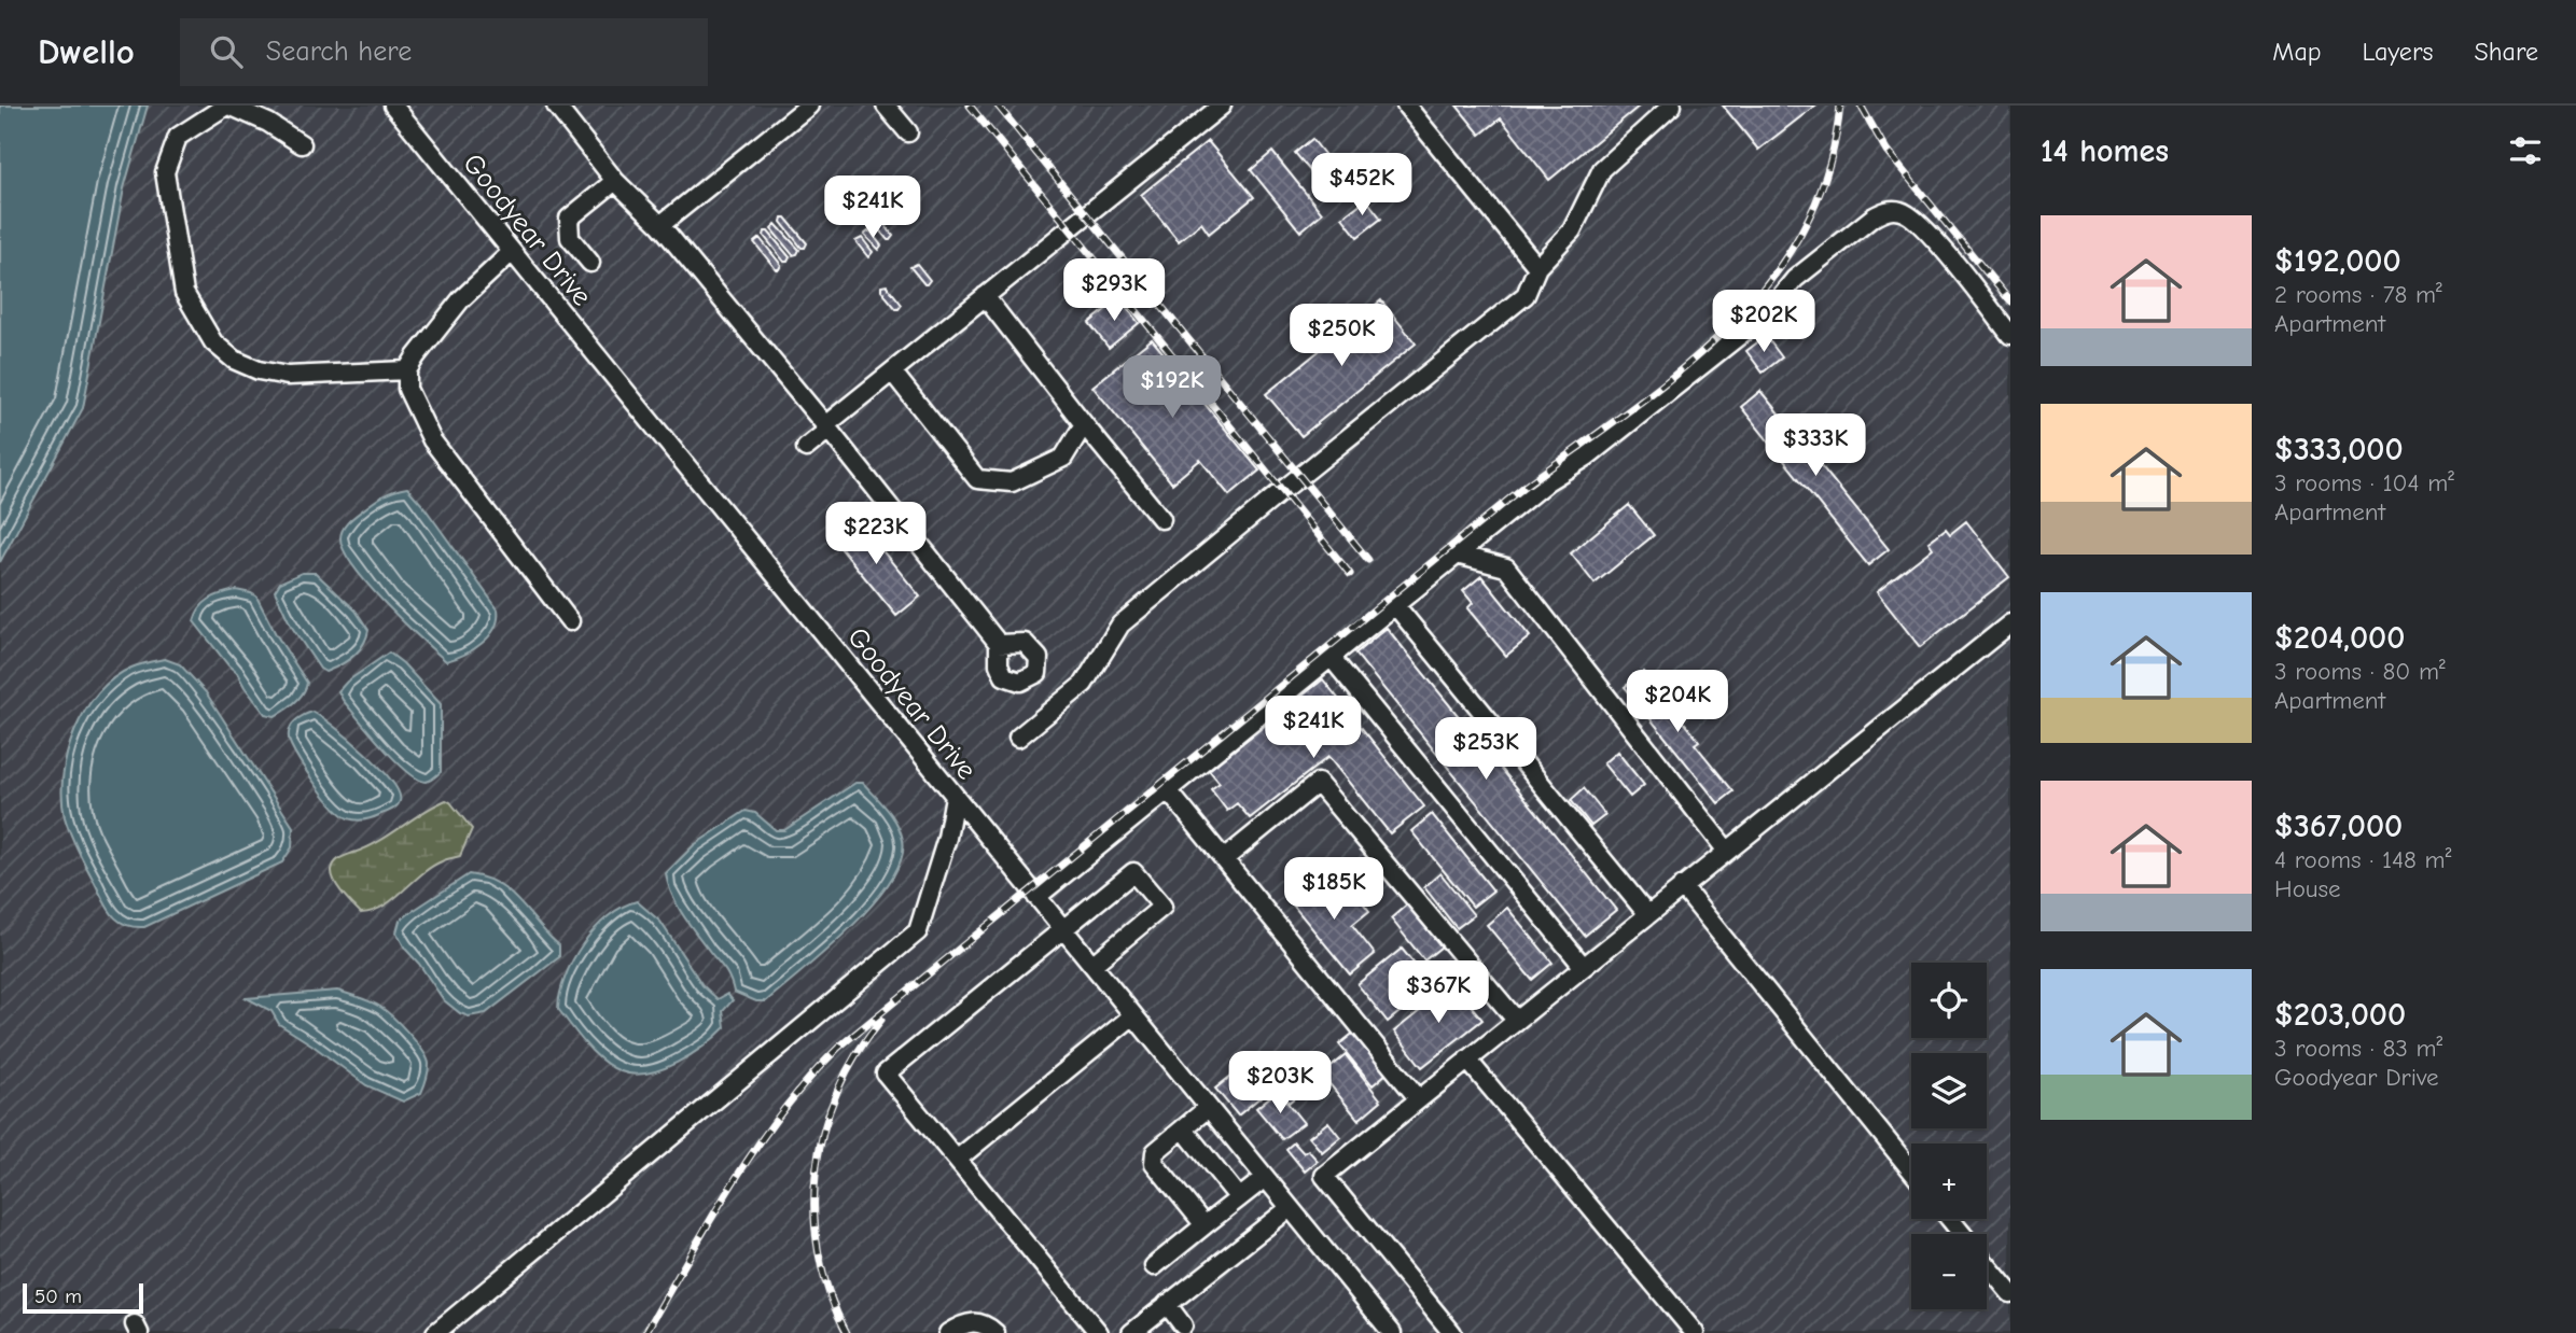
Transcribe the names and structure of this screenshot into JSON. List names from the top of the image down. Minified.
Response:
{"streets":{"street":["Goodyear Drive"]},"scale_bar":"50 m","page":{"header":"Dwello","search":"Search here","nav":["Map","Layers","Share"],"heading":"14 homes","price":["$452K","$241K","$293K","$202K","$250K","$192K","$333K","$223K","$204K","$241K","$253K","$185K","$367K","$203K"],"list":[{"name":"$192,000","note":"2 rooms · 78 m² · Apartment"},{"name":"$333,000","note":"3 rooms · 104 m² · Apartment"},{"name":"$204,000","note":"3 rooms · 80 m² · Apartment"},{"name":"$367,000","note":"4 rooms · 148 m² · House"},{"name":"$203,000","note":"3 rooms · 83 m² · Goodyear Drive"}],"map_buttons":["+","−"],"scale":"50 m"}}
